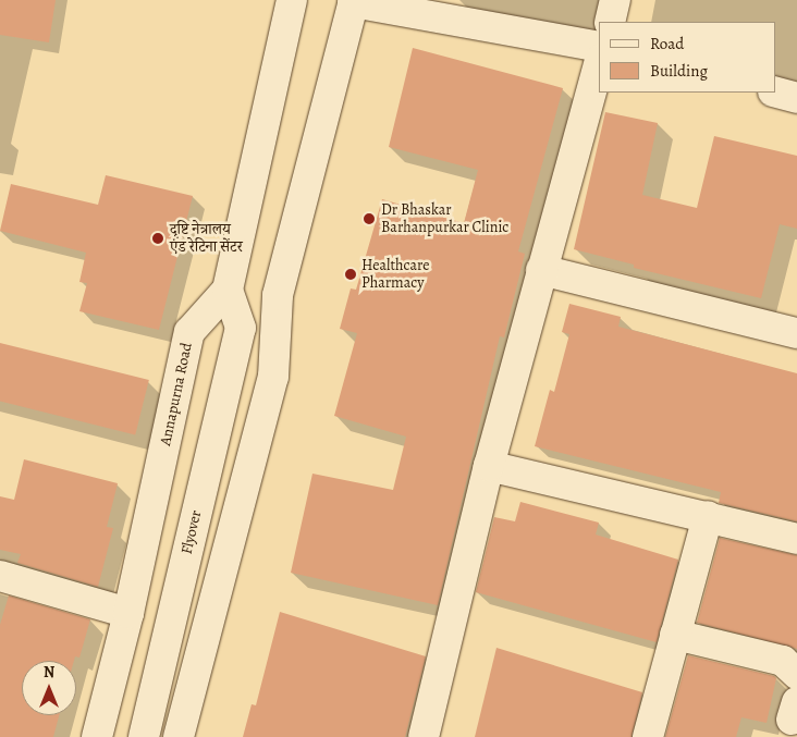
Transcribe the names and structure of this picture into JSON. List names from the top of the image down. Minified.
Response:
{"streets":{"street":["Annapurna Road","Flyover"]},"places":["Dr Bhaskar Barhanpurkar Clinic","दृष्टि नेत्रालय एंड रेटिना सेंटर","Healthcare Pharmacy"],"legend":["Road","Building"],"north":"top"}
